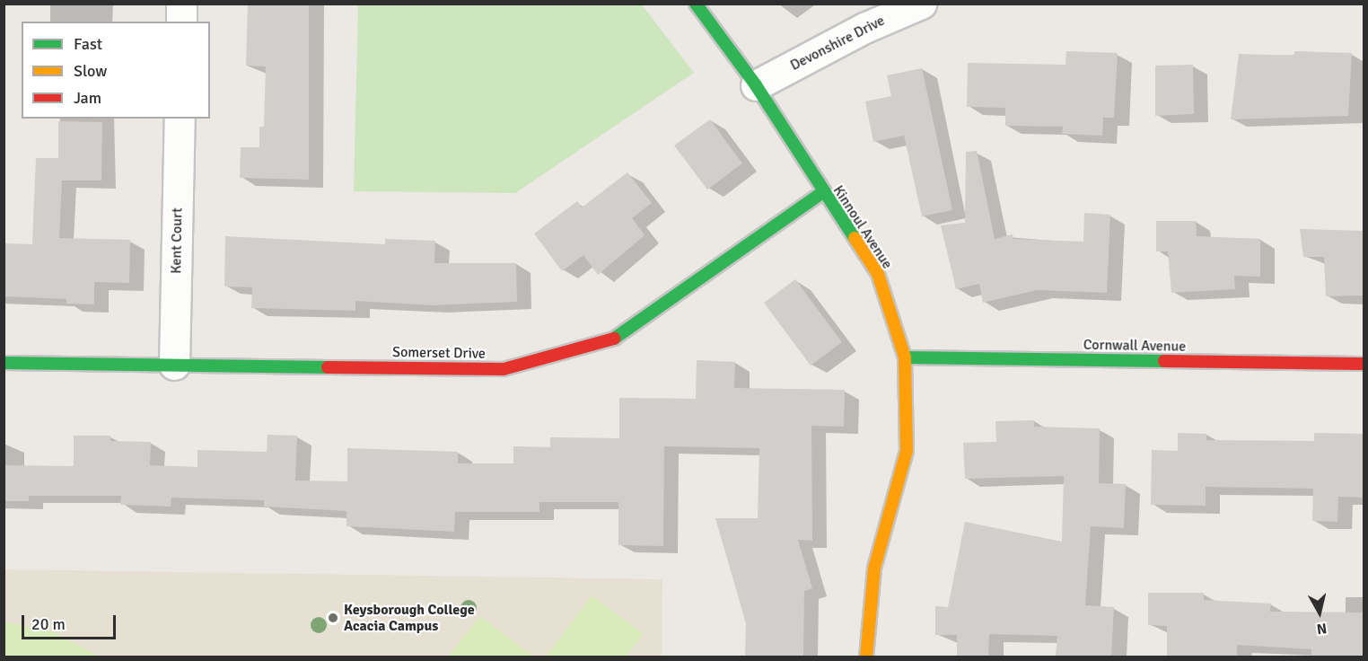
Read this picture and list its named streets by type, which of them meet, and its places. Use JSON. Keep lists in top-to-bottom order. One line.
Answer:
{"streets":{"street":["Devonshire Drive","Kinnoul Avenue","Kent Court","Cornwall Avenue","Somerset Drive"]},"crossings":[["Devonshire Drive","Kinnoul Avenue"],["Kinnoul Avenue","Cornwall Avenue"],["Kinnoul Avenue","Somerset Drive"],["Kent Court","Somerset Drive"]],"places":["Keysborough College Acacia Campus"],"legend":["Fast","Slow","Jam"],"scale_bar":"20 m","north":"bottom"}
